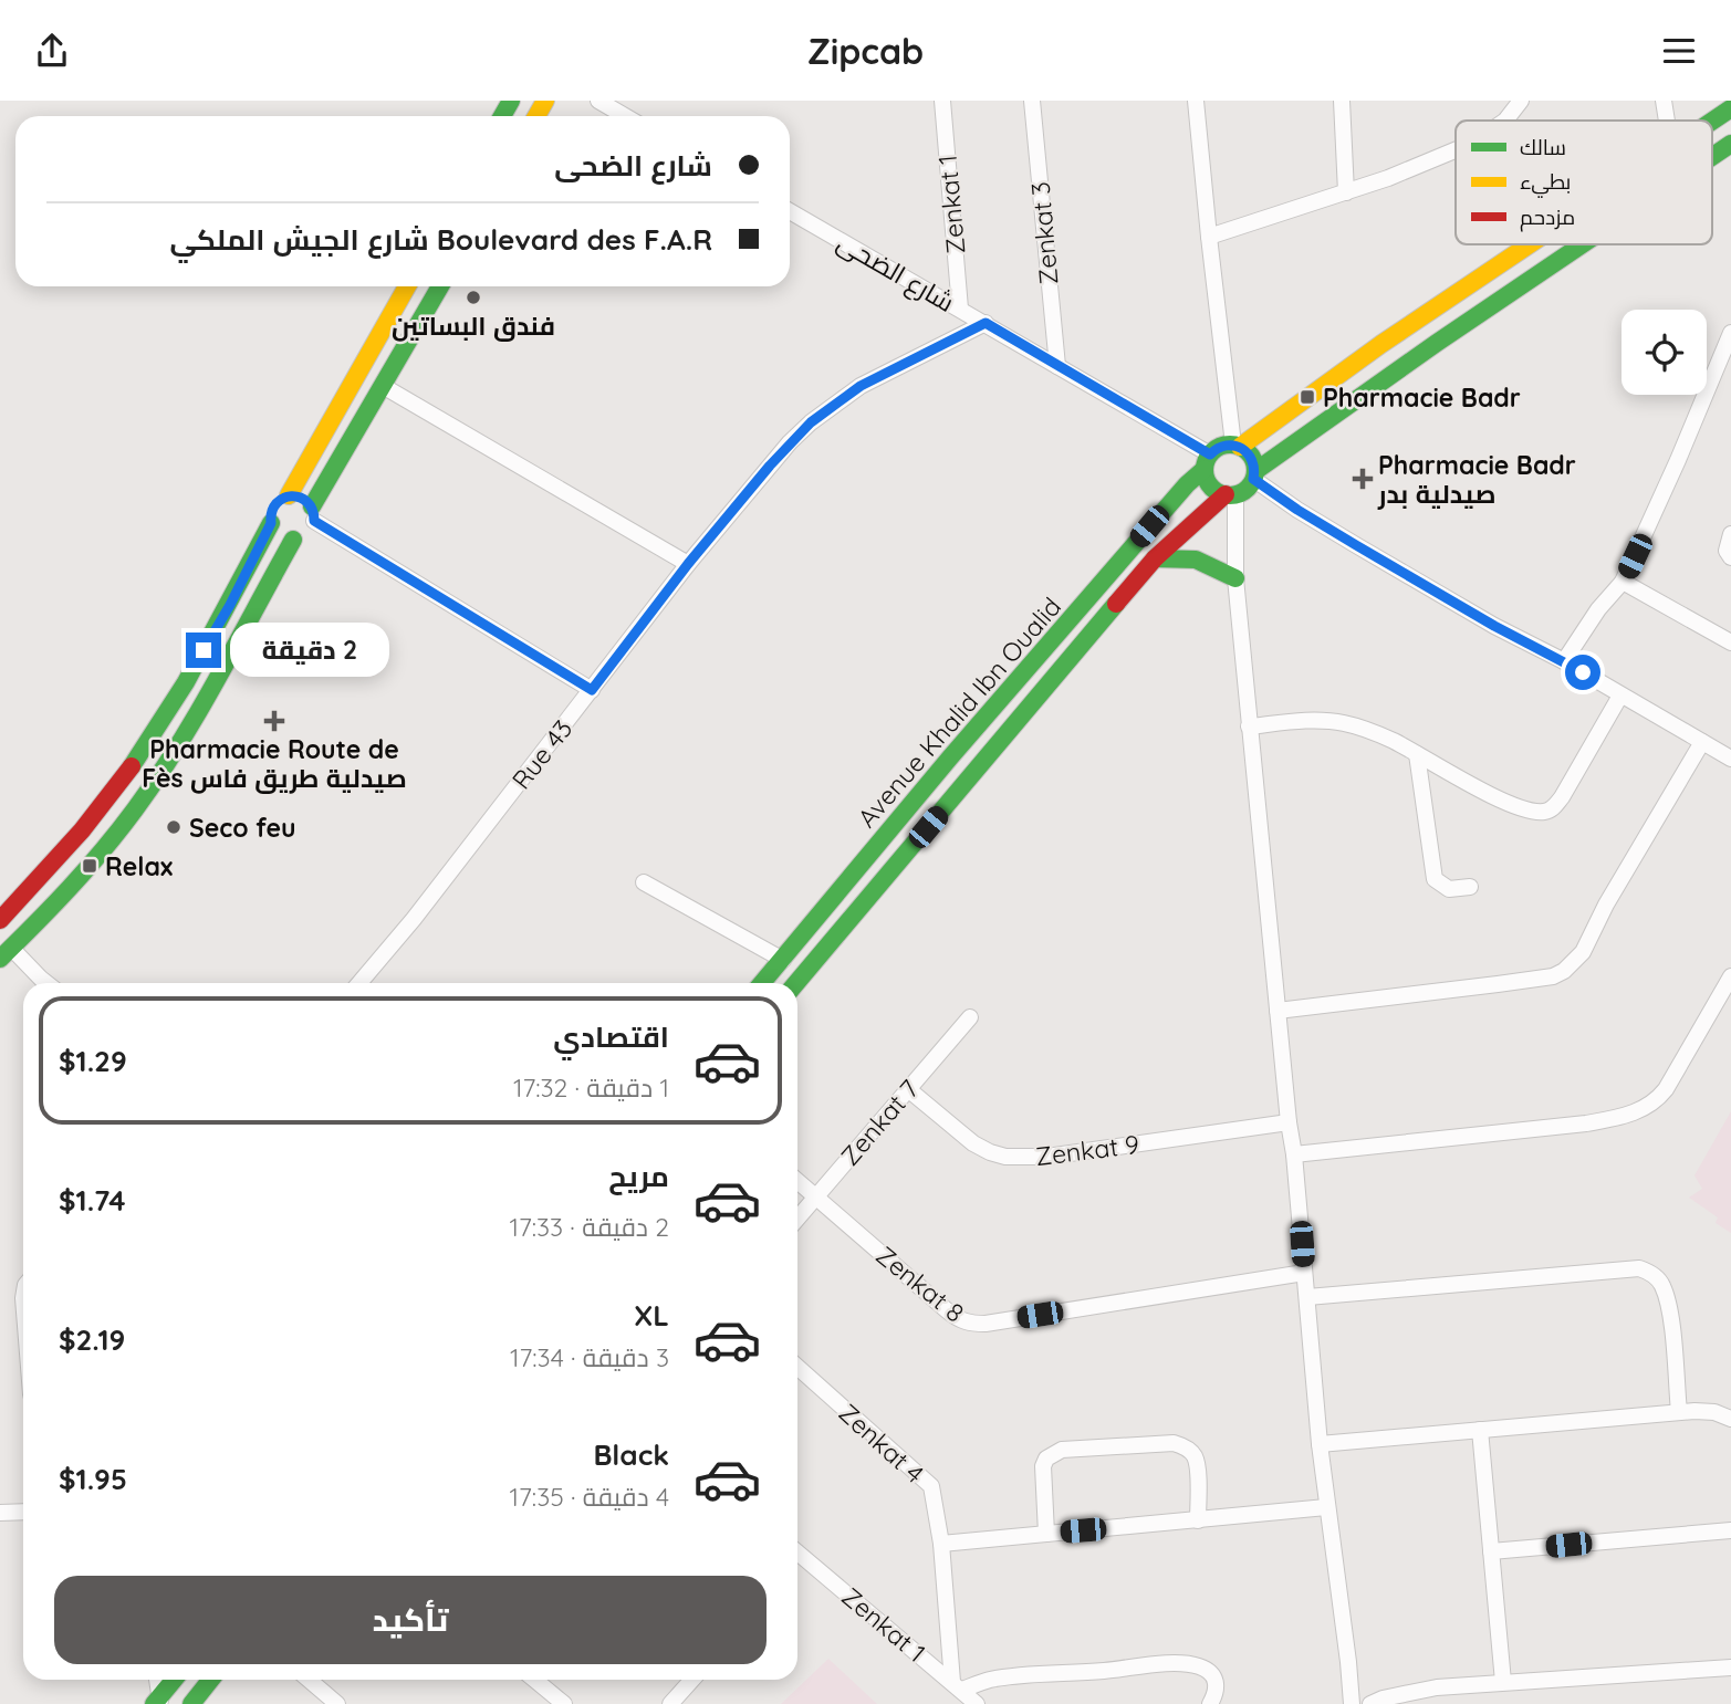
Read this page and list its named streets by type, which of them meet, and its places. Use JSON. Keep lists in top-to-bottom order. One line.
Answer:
{"streets":{"main road":["Avenue Khalid Ibn Oualid"],"street":["Zenkat 1","Zenkat 3","شارع الضحى","Rue 43","Zenkat 7","Zenkat 9","Zenkat 8","Zenkat 4"]},"crossings":[["Zenkat 1","شارع الضحى"],["Zenkat 1","Zenkat 4"],["Zenkat 3","شارع الضحى"],["شارع الضحى","Avenue Khalid Ibn Oualid"],["شارع الضحى","Rue 43"],["Zenkat 7","Zenkat 9"],["Zenkat 7","Zenkat 8"]],"places":{"other":["فندق البساتين","Seco feu"],"transit":["Pharmacie Badr","Relax"],"health":["Pharmacie Badr صيدلية بدر","Pharmacie Route de Fès صيدلية طريق فاس"]},"legend":["سالك","بطيء","مزدحم"],"page":{"header":"Zipcab","banner":["شارع الضحى","Boulevard des F.A.R شارع الجيش الملكي"],"bubble":"2 دقيقة","list":[{"name":"اقتصادي","note":"1 دقيقة · 17:32","value":"$1.29"},{"name":"مريح","note":"2 دقيقة · 17:33","value":"$1.74"},{"name":"XL","note":"3 دقيقة · 17:34","value":"$2.19"},{"name":"Black","note":"4 دقيقة · 17:35","value":"$1.95"}],"buttons":"تأكيد"}}
